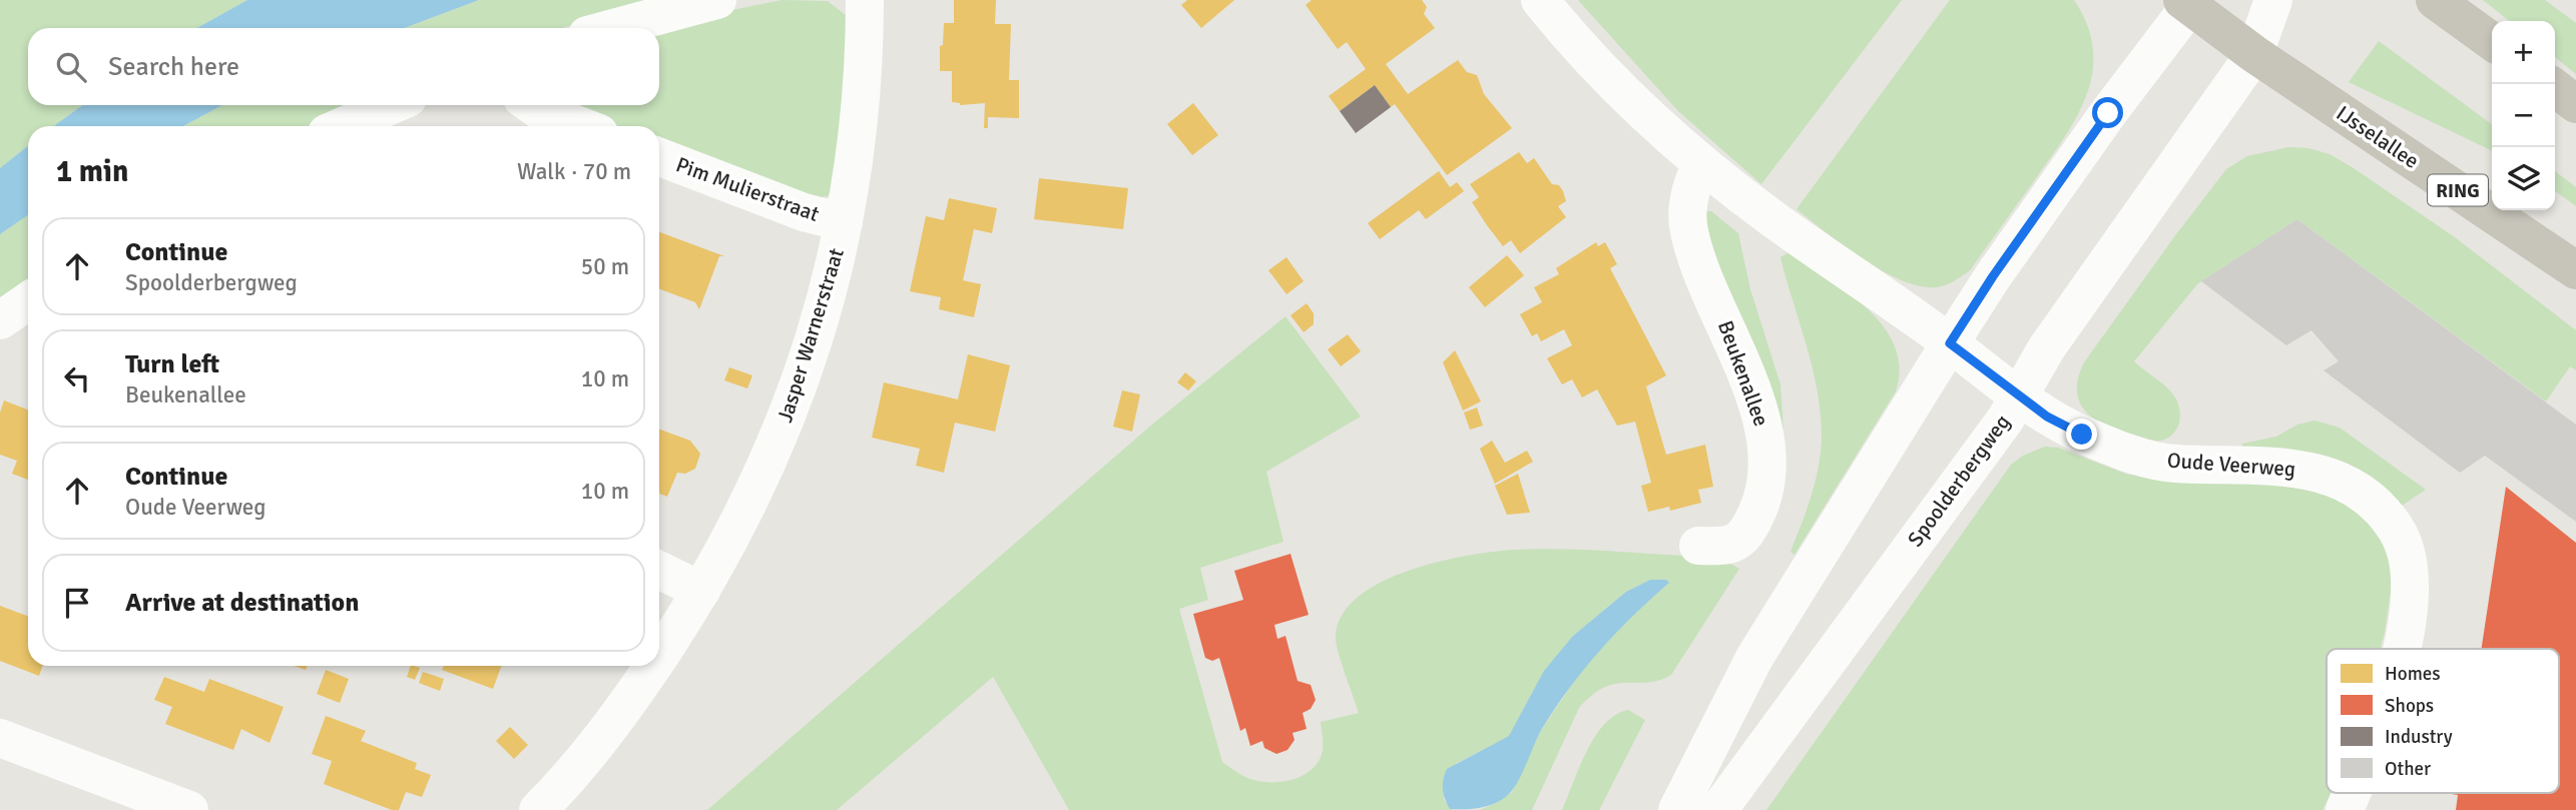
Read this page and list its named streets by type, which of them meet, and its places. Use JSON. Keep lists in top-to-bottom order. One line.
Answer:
{"streets":{"main road":["IJsselallee","RING"],"street":["Pim Mulierstraat","Jasper Warnerstraat","Beukenallee","Oude Veerweg","Spoolderbergweg"]},"crossings":[["IJsselallee","Spoolderbergweg"],["Pim Mulierstraat","Jasper Warnerstraat"],["Oude Veerweg","Spoolderbergweg"]],"legend":["Homes","Shops","Industry","Other"],"page":{"map_buttons":["+","−"],"search":"Search here","heading":["1 min","Walk · 70 m"],"list":[["Continue","Spoolderbergweg","50 m"],["Turn left","Beukenallee","10 m"],["Continue","Oude Veerweg","10 m"],"Arrive at destination"]}}
